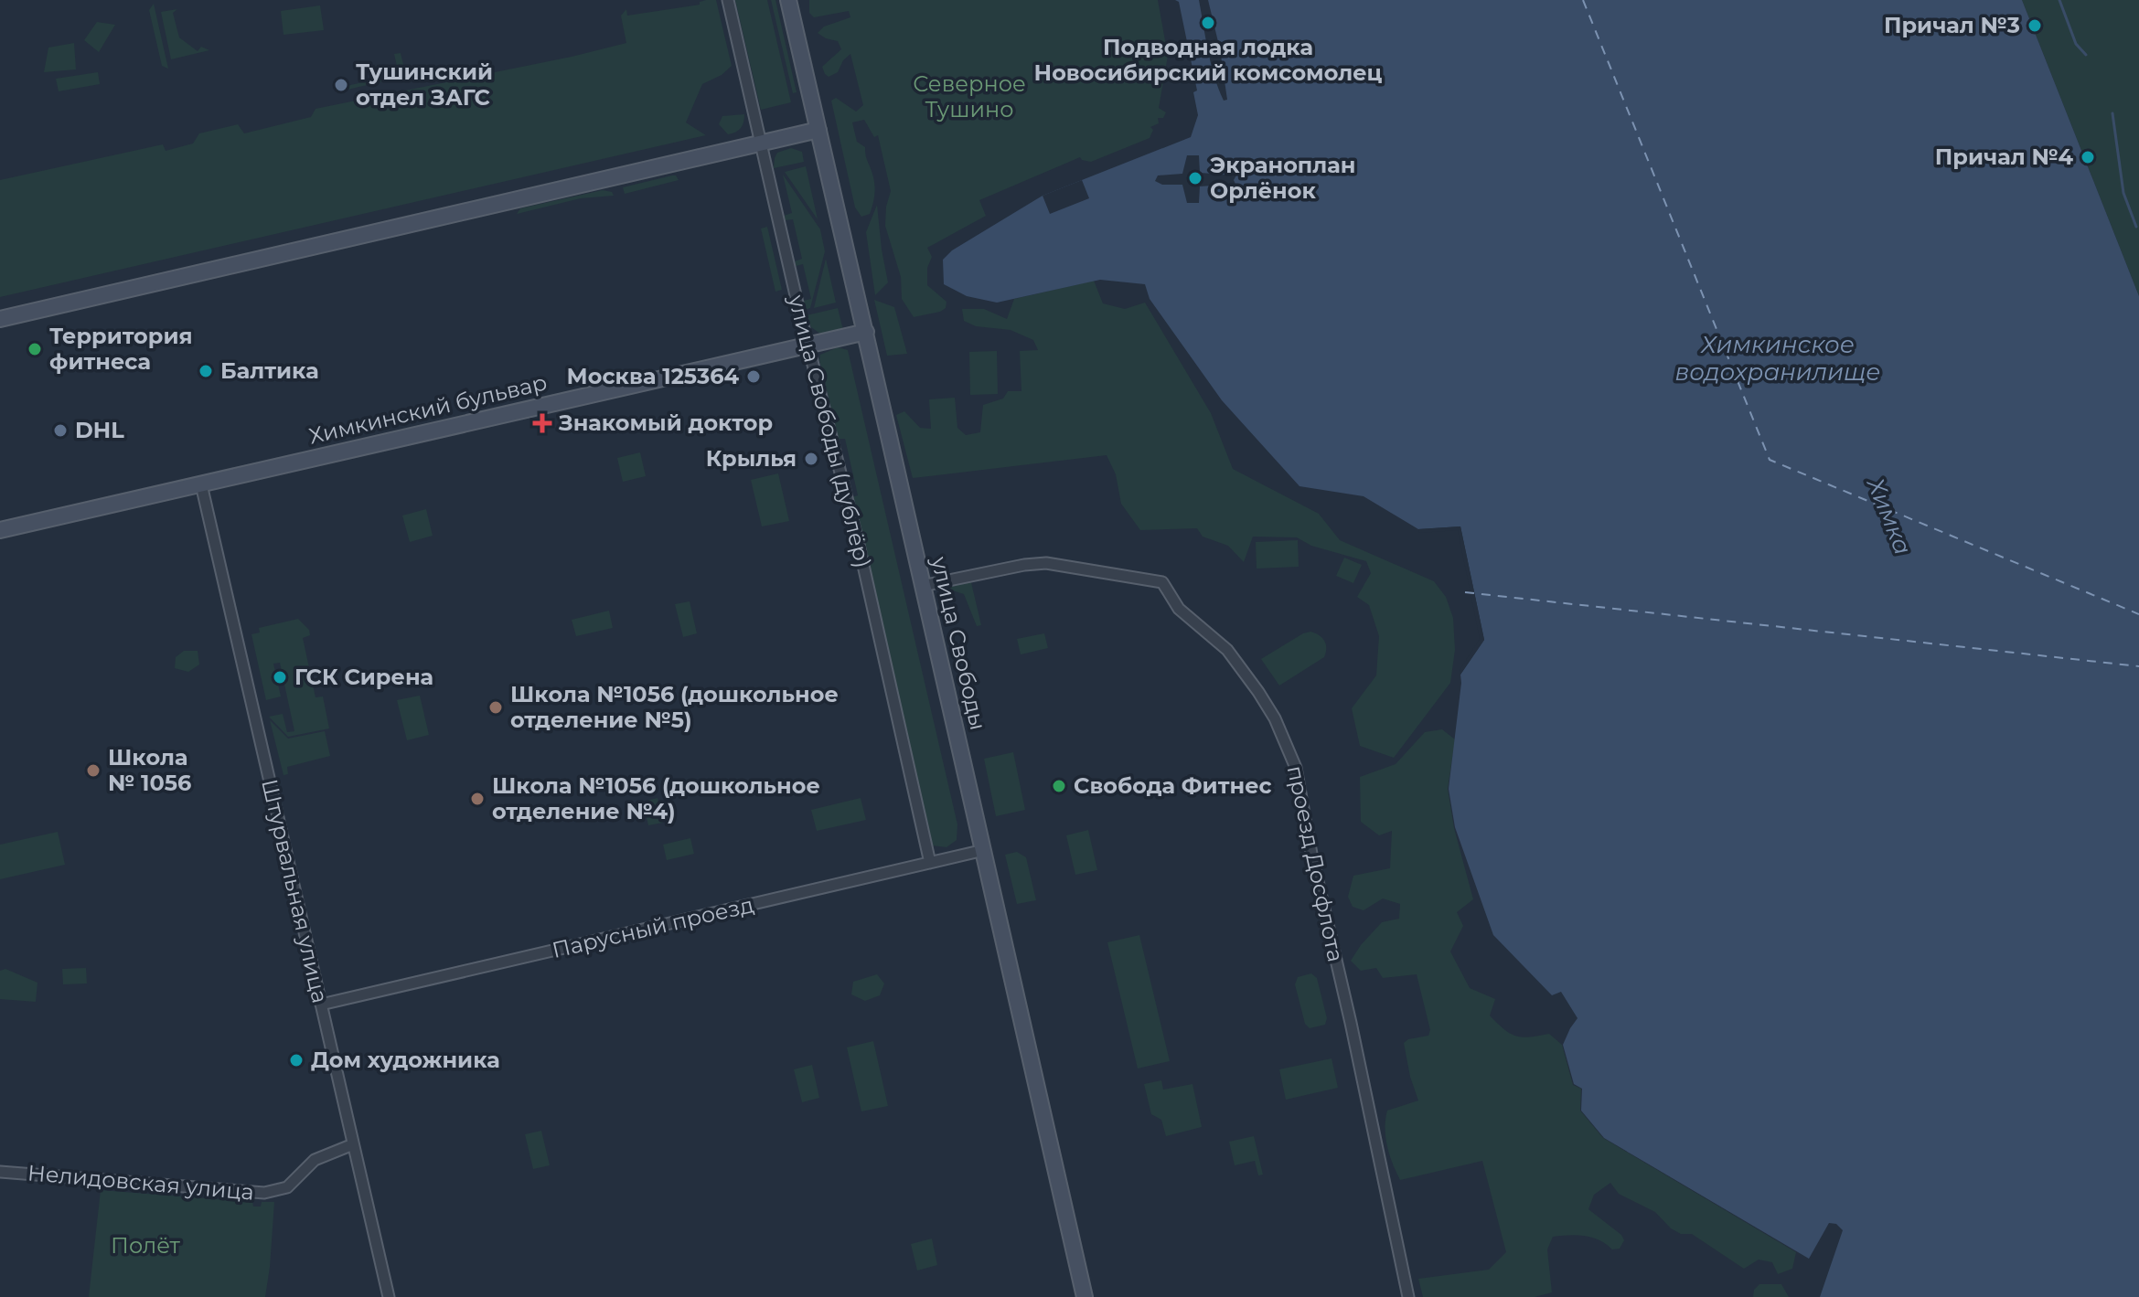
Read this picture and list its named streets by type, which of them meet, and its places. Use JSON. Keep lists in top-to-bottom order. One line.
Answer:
{"streets":{"main road":["Химкинский бульвар","улица Свободы"],"street":["улица Свободы (дублёр)","проезд Досфлота","Штурвальная улица","Парусный проезд","Нелидовская улица"]},"crossings":[["Химкинский бульвар","улица Свободы (дублёр)"],["Химкинский бульвар","улица Свободы"],["Химкинский бульвар","Штурвальная улица"],["улица Свободы (дублёр)","Парусный проезд"],["улица Свободы","проезд Досфлота"],["улица Свободы","Парусный проезд"],["Штурвальная улица","Парусный проезд"],["Штурвальная улица","Нелидовская улица"]],"water":["Химкинское водохранилище","Химка"],"parks":["Северное Тушино","Полёт"],"places":{"other":["Подводная лодка Новосибирский комсомолец","Причал №3","Тушинский отдел ЗАГС","Причал №4","Экраноплан Орлёнок","Территория фитнеса","Балтика","Москва 125364","DHL","Крылья","ГСК Сирена","Школа №1056 (дошкольное отделение №5)","Школа № 1056","Свобода Фитнес","Школа №1056 (дошкольное отделение №4)","Дом художника"],"health":["Знакомый доктор"]}}
